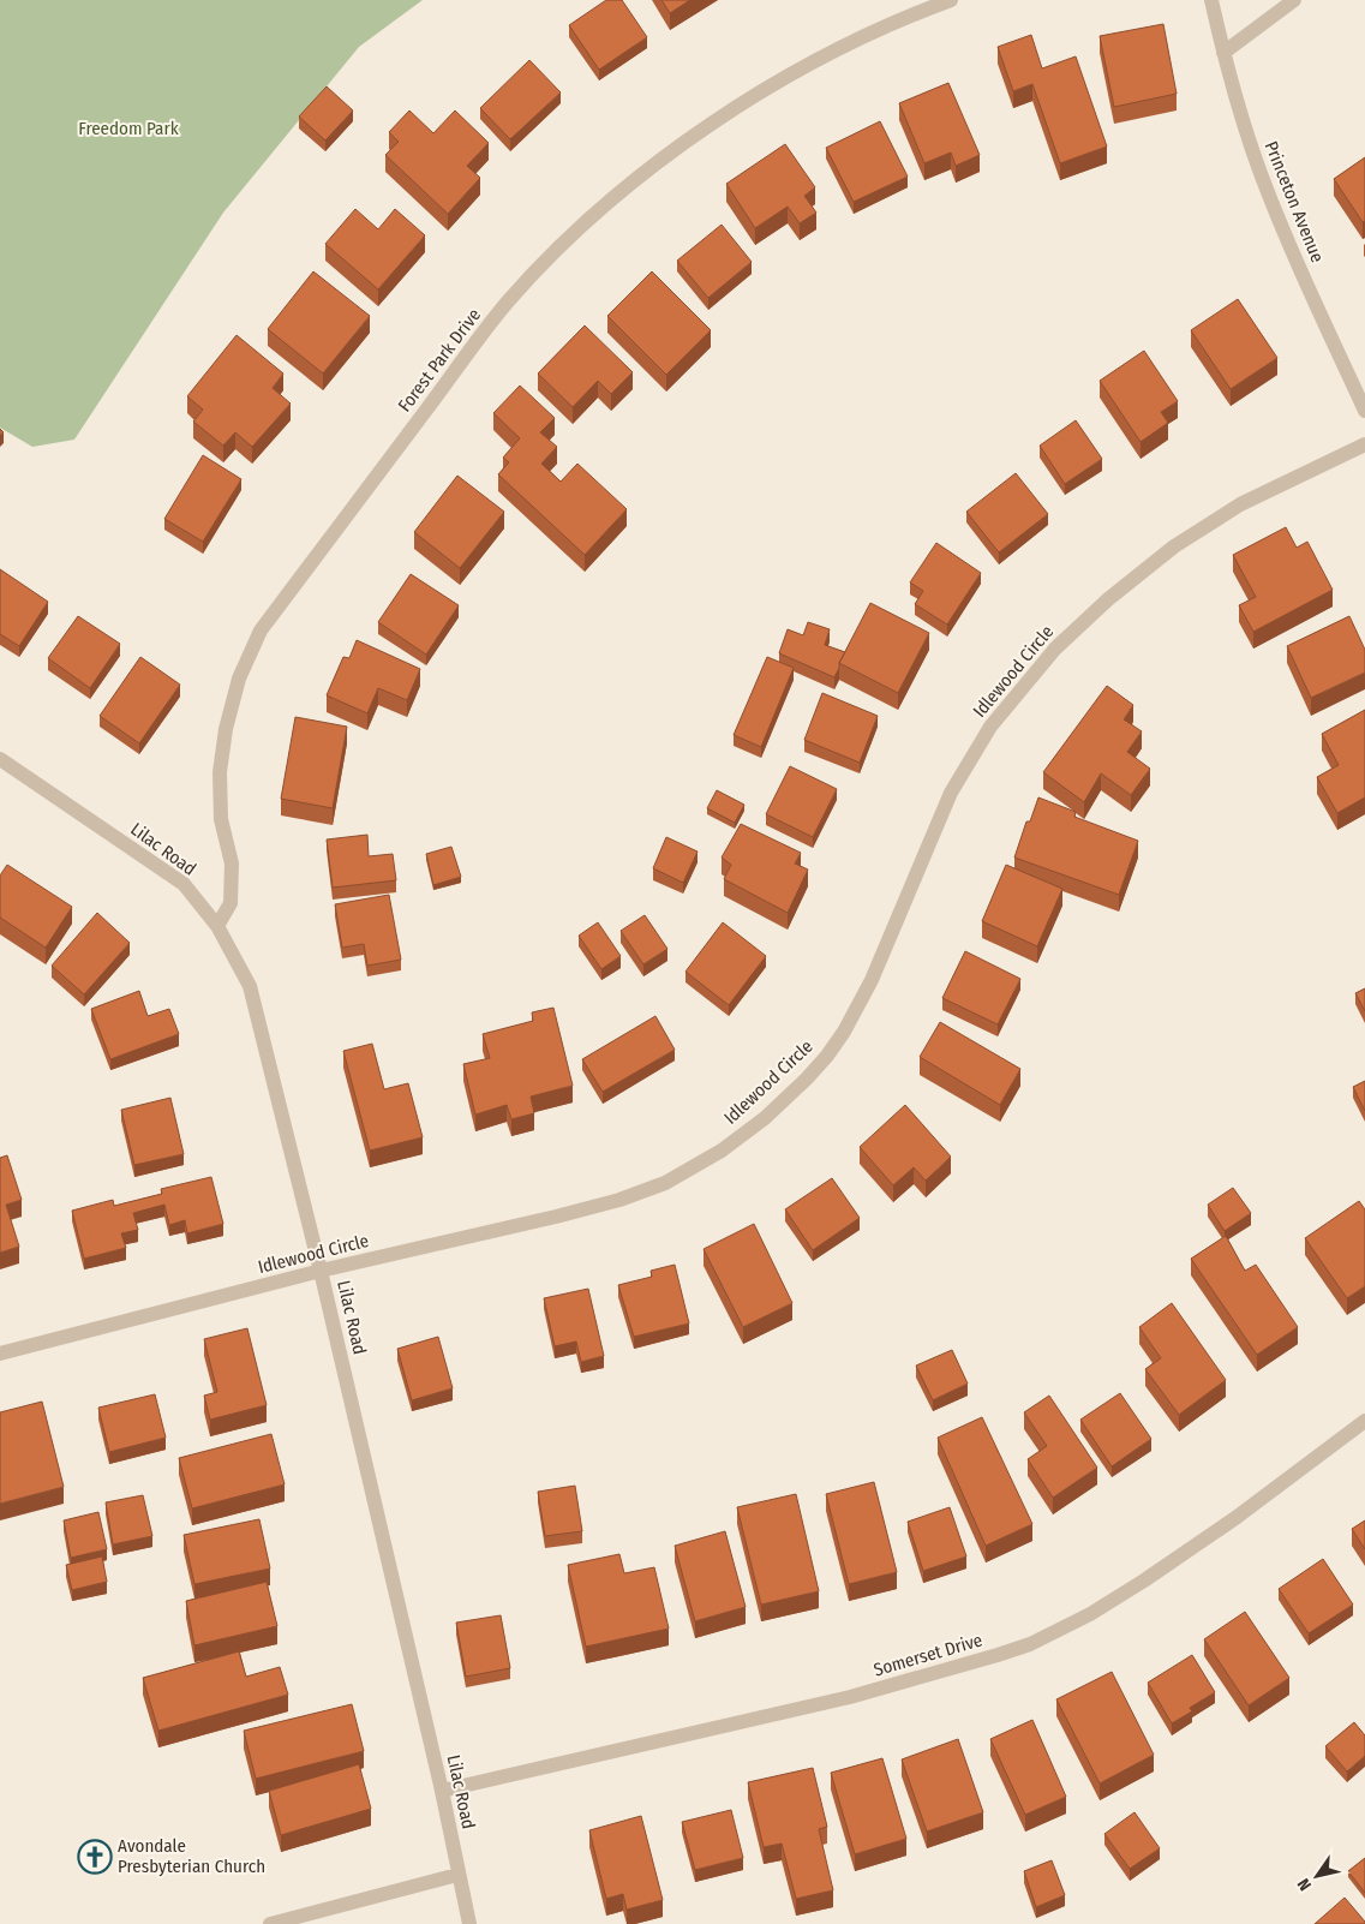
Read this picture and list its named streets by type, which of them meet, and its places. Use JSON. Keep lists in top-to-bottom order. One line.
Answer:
{"streets":{"street":["Princeton Avenue","Forest Park Drive","Idlewood Circle","Lilac Road","Somerset Drive"]},"crossings":[["Forest Park Drive","Lilac Road"],["Idlewood Circle","Lilac Road"],["Lilac Road","Somerset Drive"]],"parks":["Freedom Park"],"places":{"church":["Avondale Presbyterian Church"]},"north":"bottom left"}
